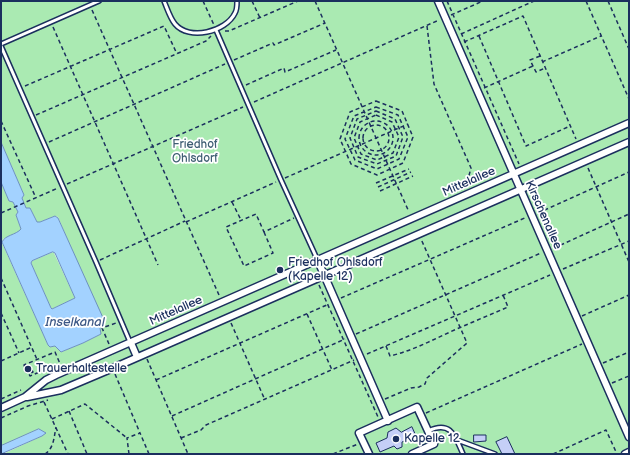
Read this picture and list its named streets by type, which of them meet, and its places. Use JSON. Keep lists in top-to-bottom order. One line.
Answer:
{"streets":{"street":["Mittelallee","Kirschenallee"]},"crossings":[["Mittelallee","Kirschenallee"]],"water":["Inselkanal"],"parks":["Friedhof Ohlsdorf"],"places":["Friedhof Ohlsdorf (Kapelle 12)","Trauerhaltestelle","Kapelle 12"]}
